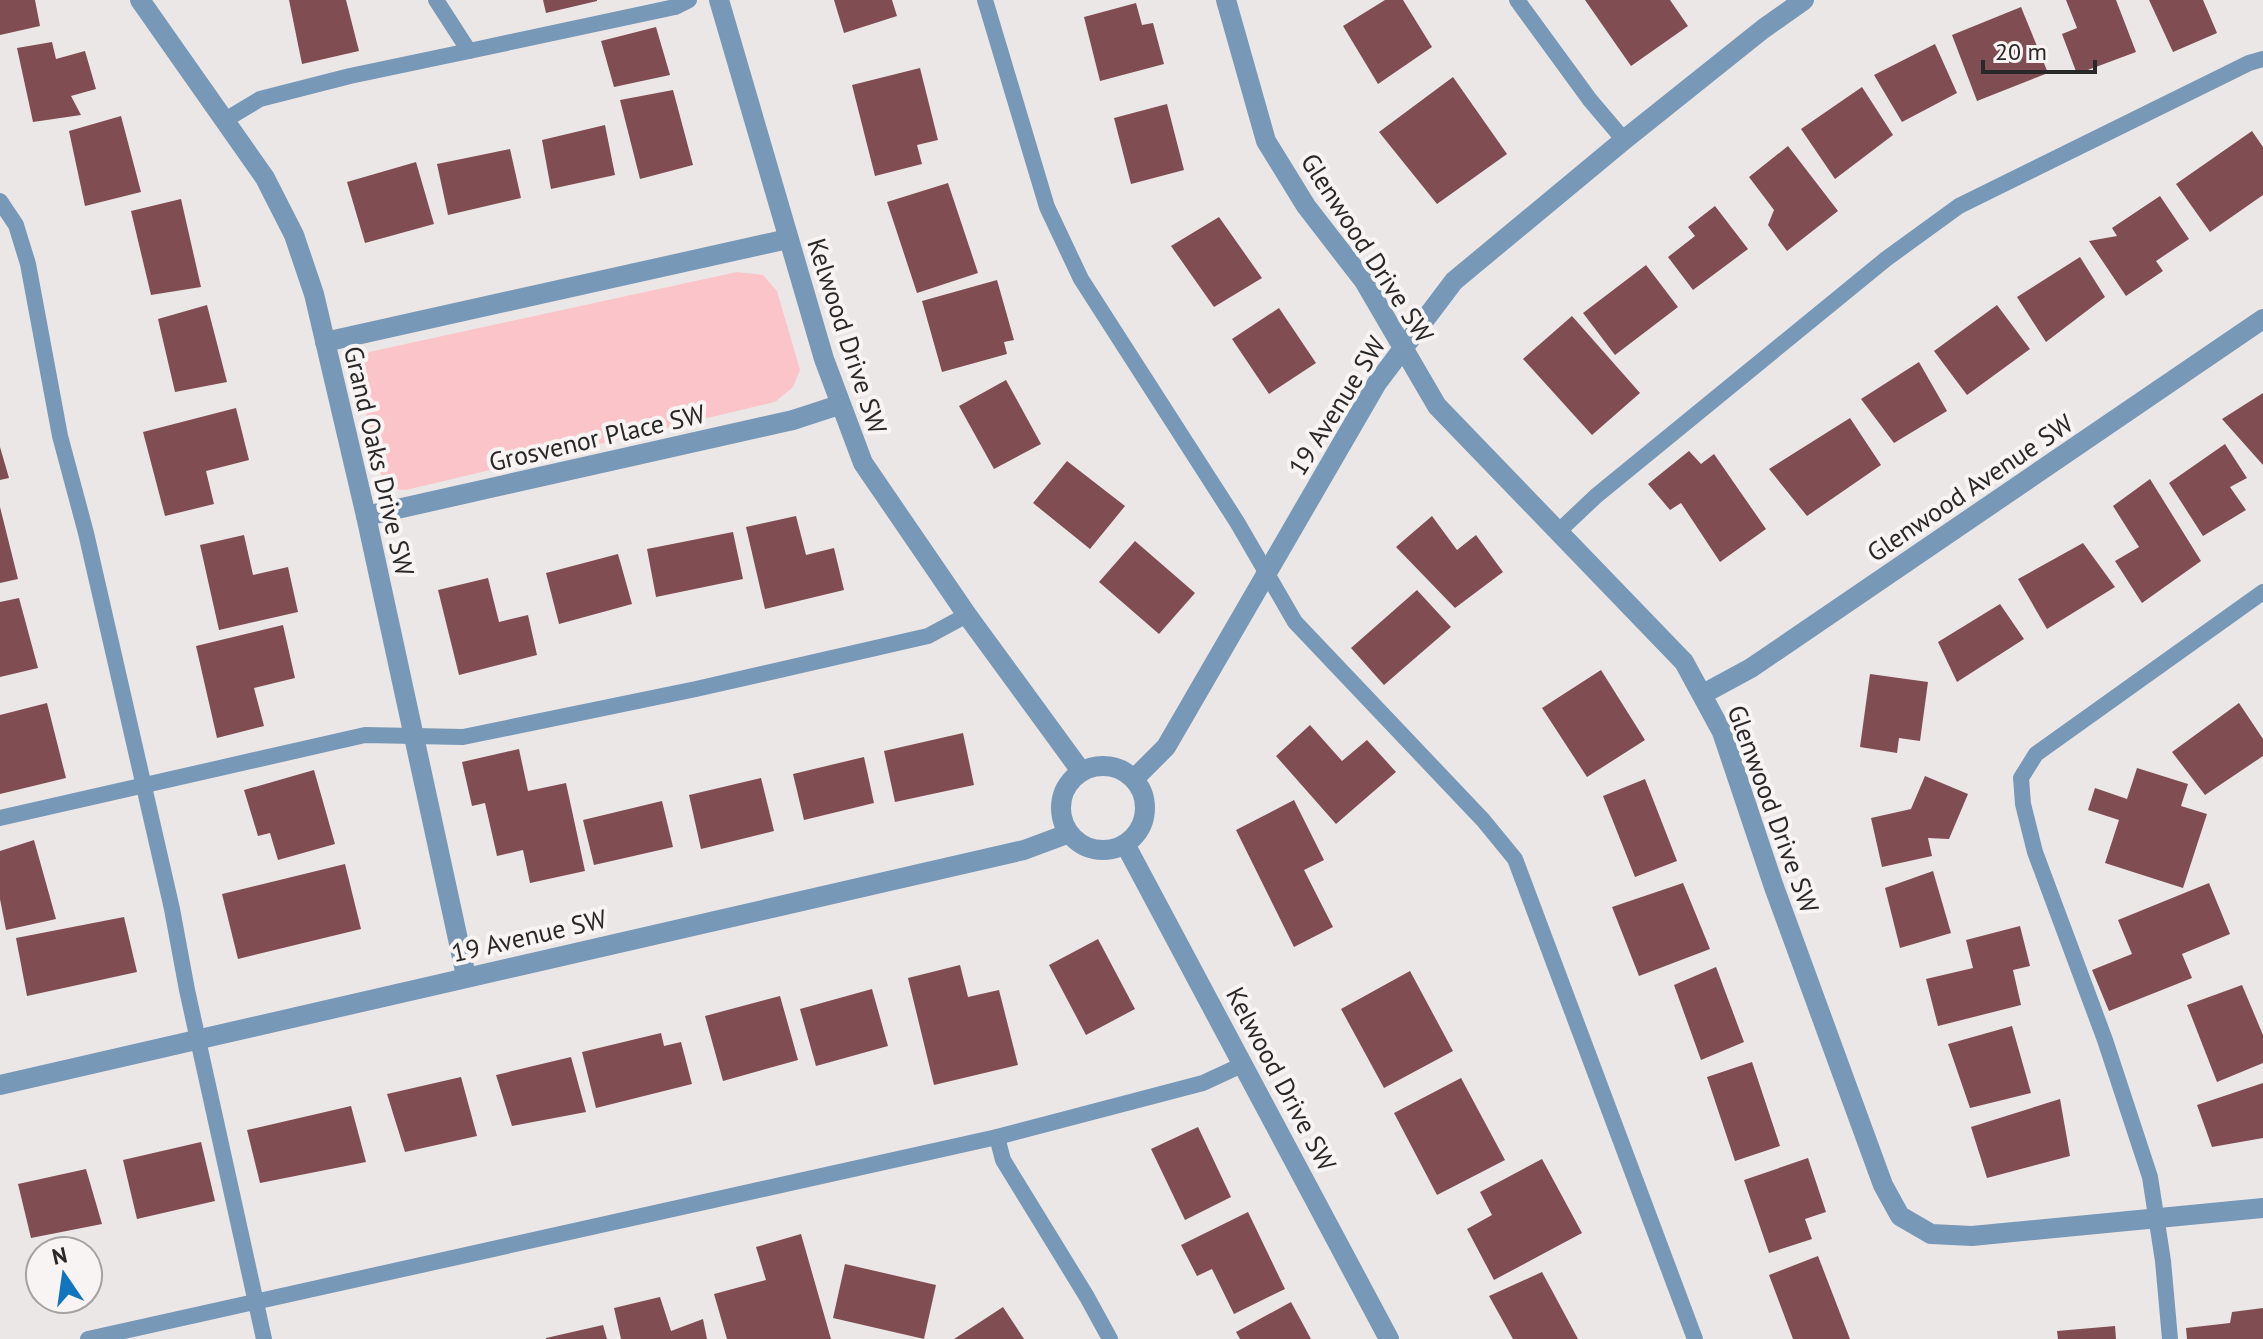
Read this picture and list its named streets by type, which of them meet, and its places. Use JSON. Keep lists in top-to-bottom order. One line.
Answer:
{"streets":{"street":["Glenwood Drive SW","Kelwood Drive SW","19 Avenue SW","Grosvenor Place SW","Grand Oaks Drive SW","Glenwood Avenue SW"]},"crossings":[["Glenwood Drive SW","19 Avenue SW"],["Glenwood Drive SW","Glenwood Avenue SW"],["Kelwood Drive SW","19 Avenue SW"],["Kelwood Drive SW","Grosvenor Place SW"],["19 Avenue SW","Grand Oaks Drive SW"],["Grosvenor Place SW","Grand Oaks Drive SW"]],"scale_bar":"20 m","north":"top"}
